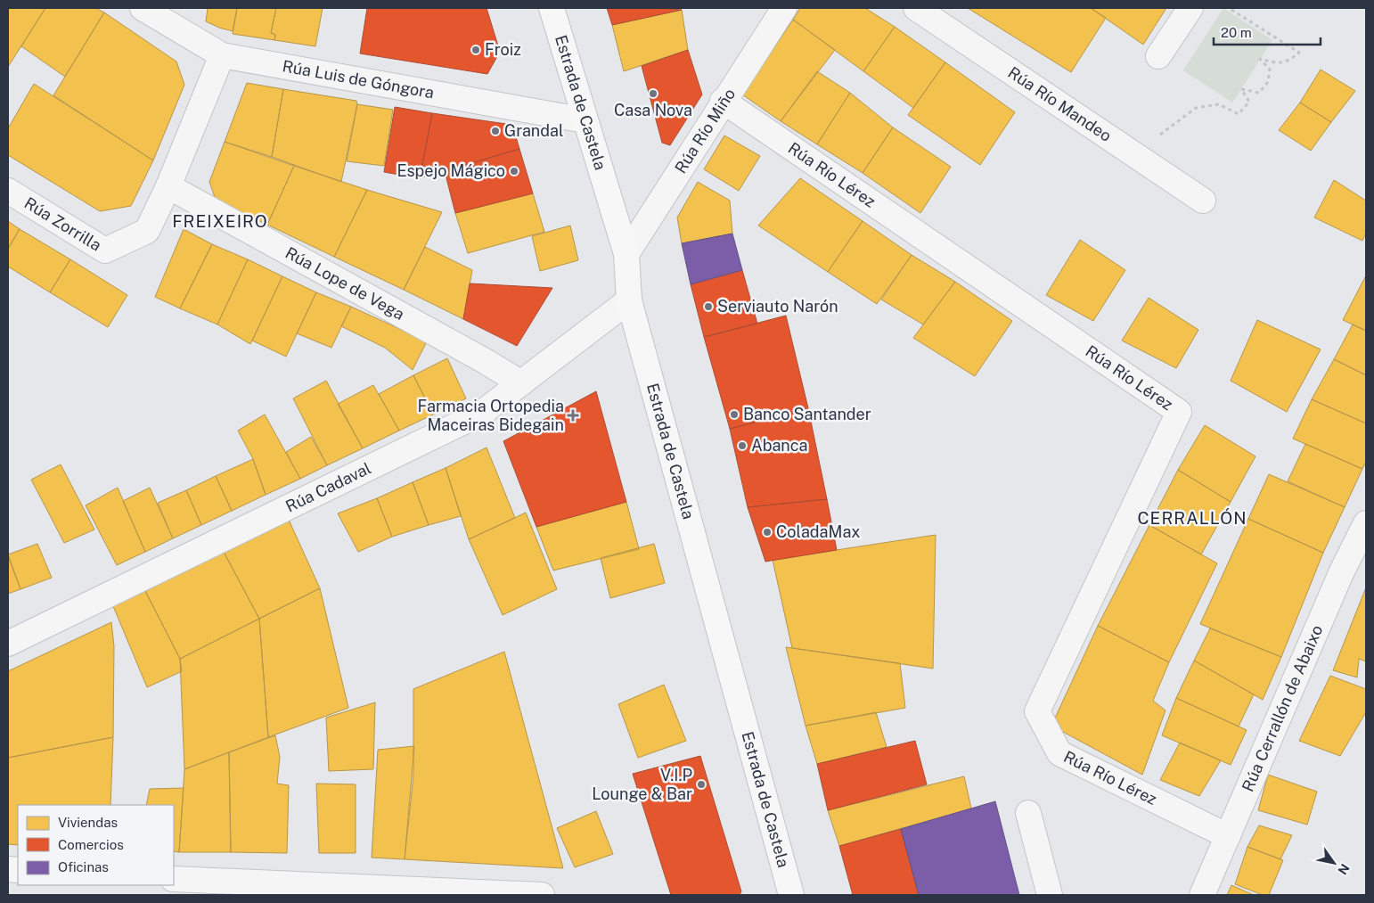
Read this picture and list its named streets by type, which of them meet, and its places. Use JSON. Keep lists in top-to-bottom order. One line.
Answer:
{"streets":{"main road":["Estrada de Castela"],"street":["Rúa Luis de Góngora","Rúa Río Mandeo","Rúa Río Miño","Rúa Río Lérez","Rúa Zorrilla","Rúa Lope de Vega","Rúa Cadaval","Rúa Cerrallón de Abaixo"]},"crossings":[["Rúa Luis de Góngora","Estrada de Castela"],["Estrada de Castela","Rúa Río Miño"],["Estrada de Castela","Rúa Cadaval"],["Rúa Río Miño","Rúa Río Lérez"],["Rúa Río Lérez","Rúa Cerrallón de Abaixo"],["Rúa Zorrilla","Rúa Lope de Vega"],["Rúa Lope de Vega","Rúa Cadaval"]],"districts":["FREIXEIRO","CERRALLÓN"],"places":{"other":["Froiz","Casa Nova","Grandal","Espejo Mágico","Serviauto Narón","Banco Santander","Abanca","ColadaMax","V.I.P Lounge & Bar"],"health":["Farmacia Ortopedia Maceiras Bidegain"]},"legend":["Viviendas","Comercios","Oficinas"],"scale_bar":"20 m","north":"bottom right"}
